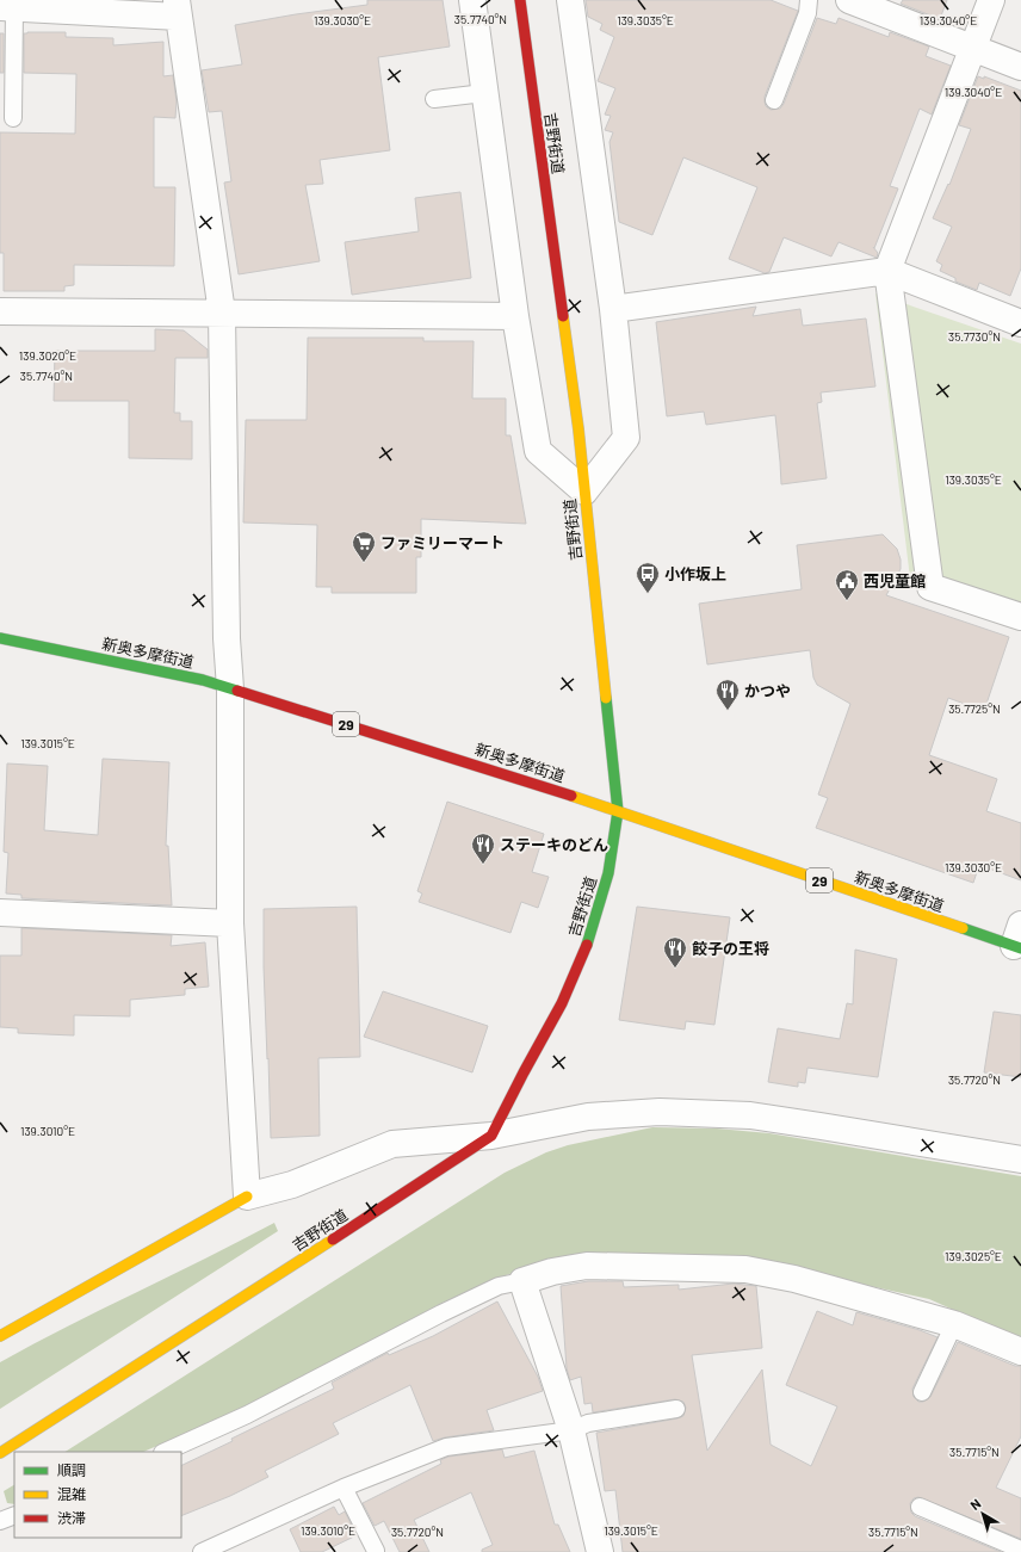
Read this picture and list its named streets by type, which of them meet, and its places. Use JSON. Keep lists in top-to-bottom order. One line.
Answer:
{"streets":{"main road":["吉野街道","新奥多摩街道","29"]},"crossings":[["吉野街道","新奥多摩街道"]],"places":{"supermarket":["ファミリーマート"],"bus stop":["小作坂上"],"public building":["西児童館"],"restaurant":["かつや","ステーキのどん","餃子の王将"]},"legend":["順調","混雑","渋滞"],"north":"top left","coordinates":["35.7740°N","139.3030°E","139.3035°E","139.3040°E","35.7730°N","139.3020°E","35.7725°N","139.3015°E","35.7720°N","139.3010°E","139.3025°E","35.7715°N"]}
